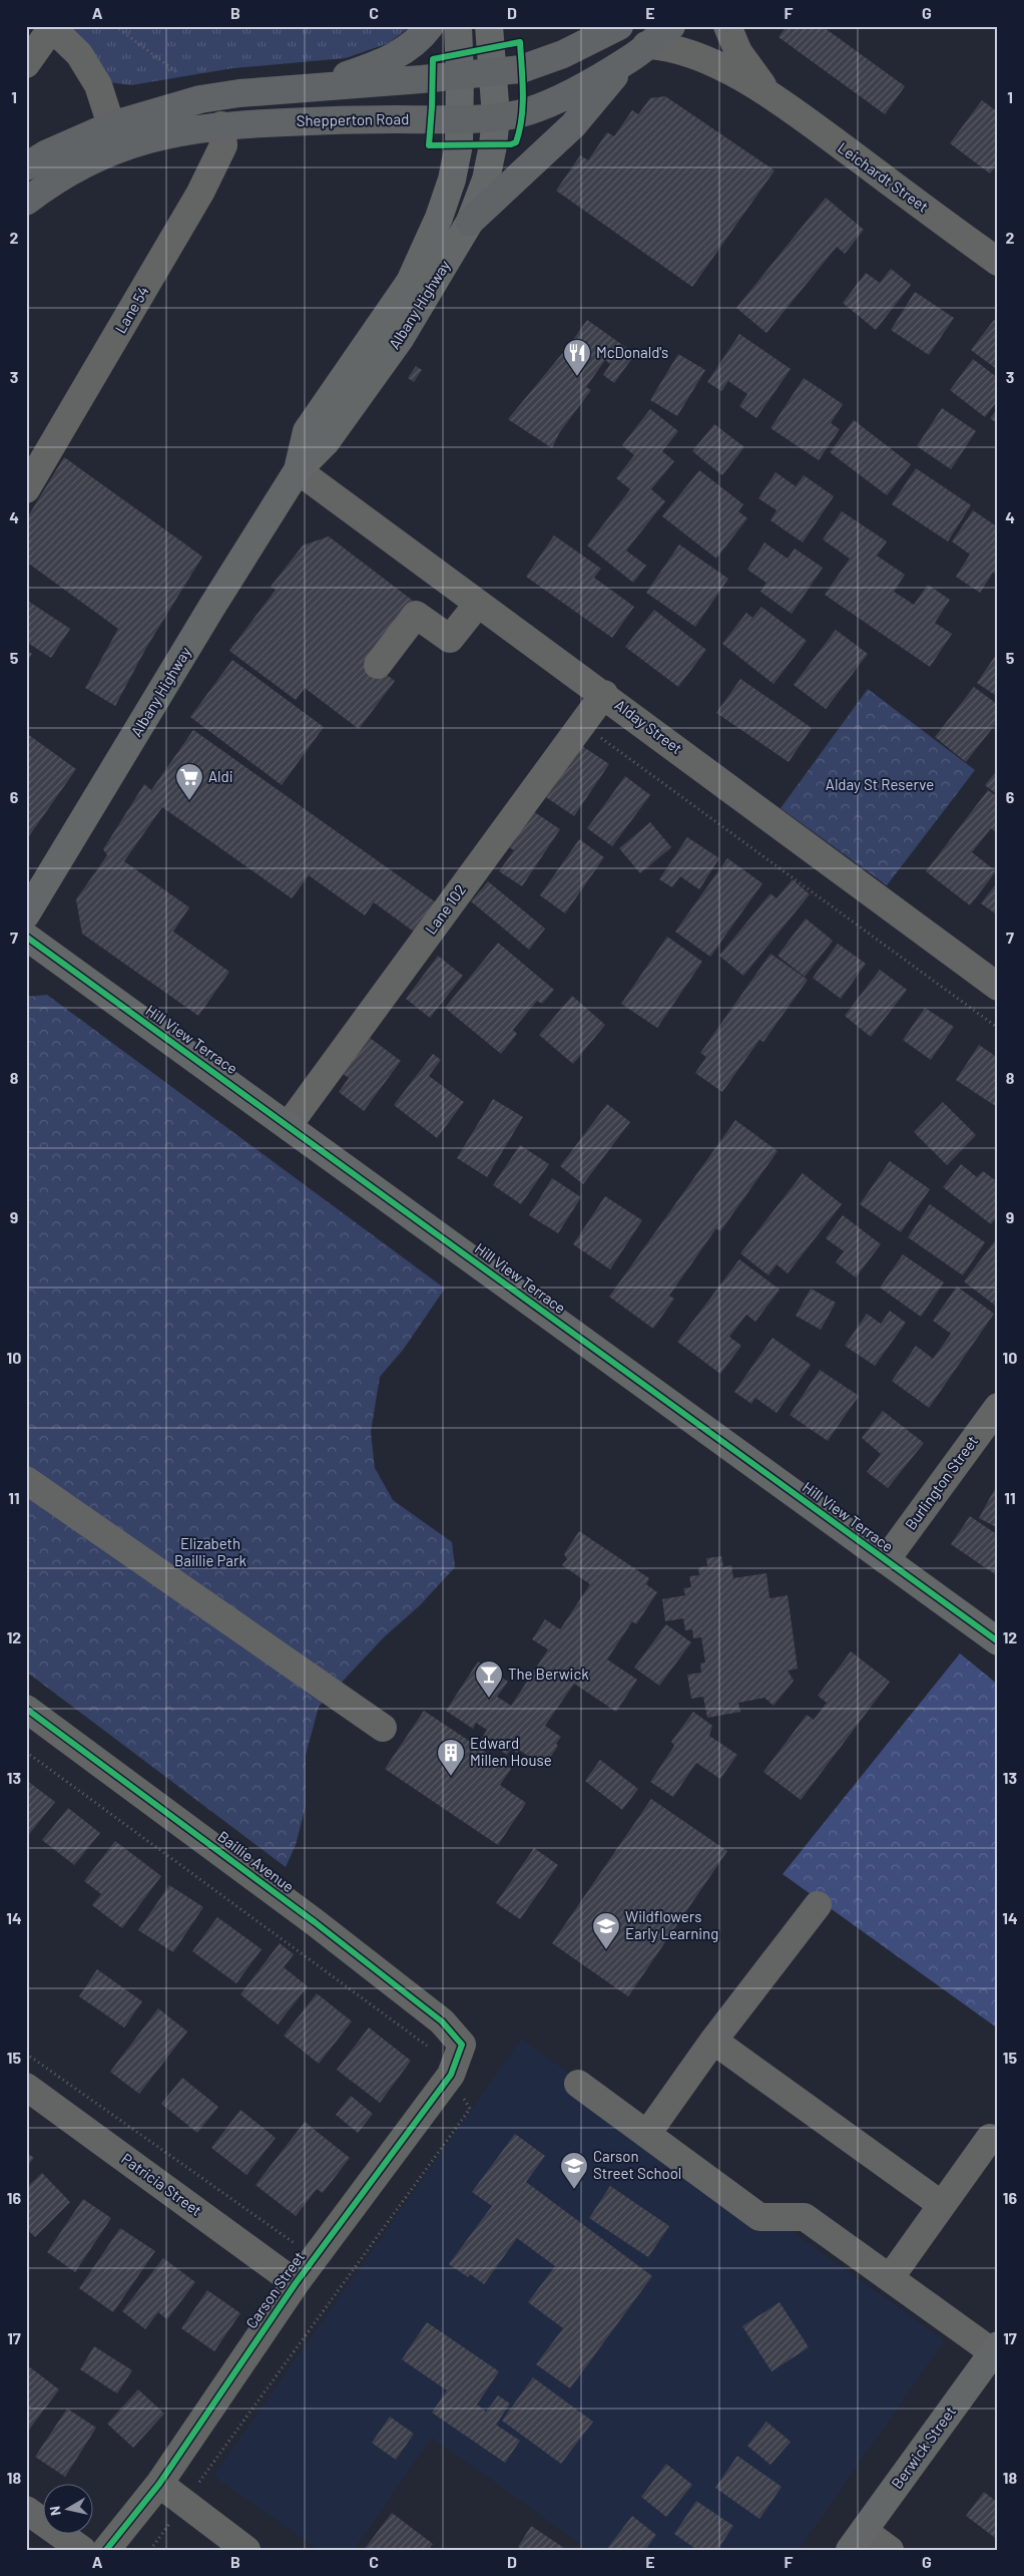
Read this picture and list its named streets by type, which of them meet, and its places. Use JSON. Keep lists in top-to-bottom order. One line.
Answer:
{"streets":{"highway":["Shepperton Road"],"main road":["Albany Highway","Hill View Terrace","Berwick Street"],"street":["Leichardt Street","Lane 54","Alday Street","Lane 102","Burlington Street","Baillie Avenue","Patricia Street","Carson Street"]},"crossings":[["Shepperton Road","Leichardt Street"],["Shepperton Road","Albany Highway"],["Shepperton Road","Lane 54"],["Albany Highway","Alday Street"],["Alday Street","Lane 102"],["Lane 102","Hill View Terrace"],["Hill View Terrace","Burlington Street"],["Baillie Avenue","Carson Street"],["Patricia Street","Carson Street"]],"parks":["Alday St Reserve","Elizabeth Baillie Park"],"places":{"restaurant":["McDonald's"],"supermarket":["Aldi"],"bar":["The Berwick"],"building":["Edward Millen House"],"school or university":["Wildflowers Early Learning","Carson Street School"]},"north":"left","grid":{"columns":["A","B","C","D","E","F","G"],"rows":["1","2","3","4","5","6","7","8","9","10","11","12","13","14","15","16","17","18"]}}
